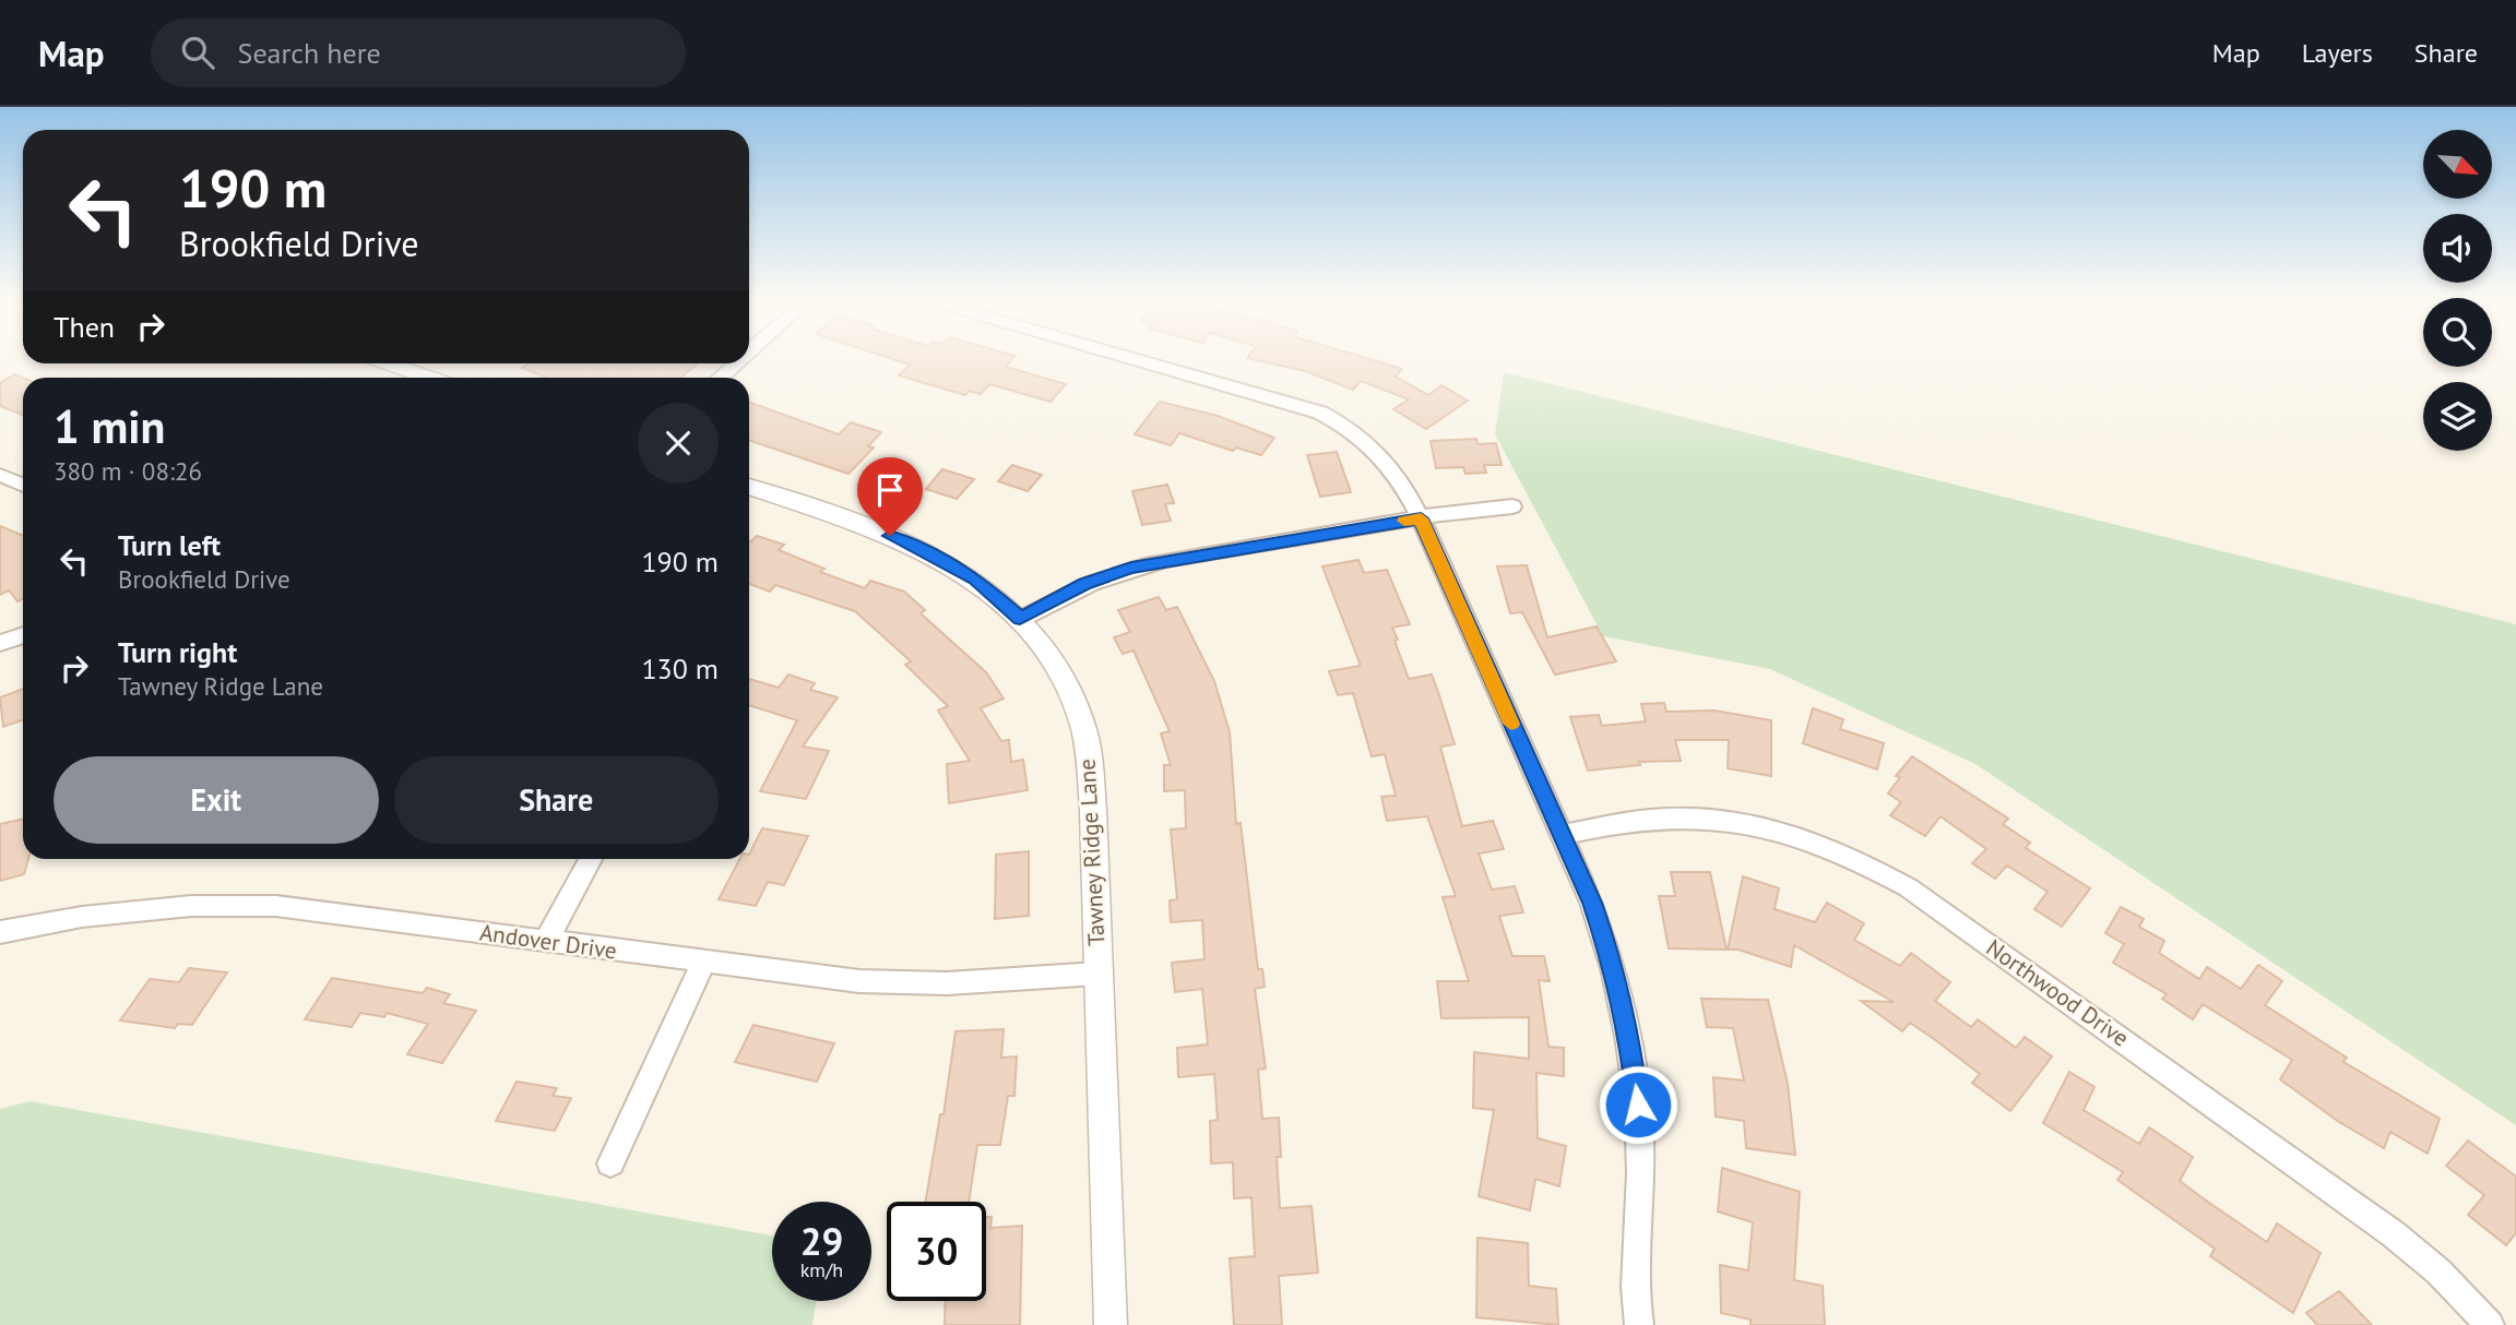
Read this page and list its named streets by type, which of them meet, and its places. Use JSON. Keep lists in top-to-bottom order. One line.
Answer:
{"streets":{"street":["Tawney Ridge Lane","Andover Drive","Northwood Drive"]},"crossings":[["Tawney Ridge Lane","Andover Drive"]],"north":"bottom right","page":{"header":"Map","search":"Search here","nav":["Map","Layers","Share"],"turn":["190 m","Brookfield Drive"],"then":"Then","heading":["1 min","380 m · 08:26"],"list":[{"name":"Turn left","note":"Brookfield Drive","value":"190 m"},{"name":"Turn right","note":"Tawney Ridge Lane","value":"130 m"}],"buttons":["Exit","Share"],"speed":"29 km/h","limit":"30"}}
